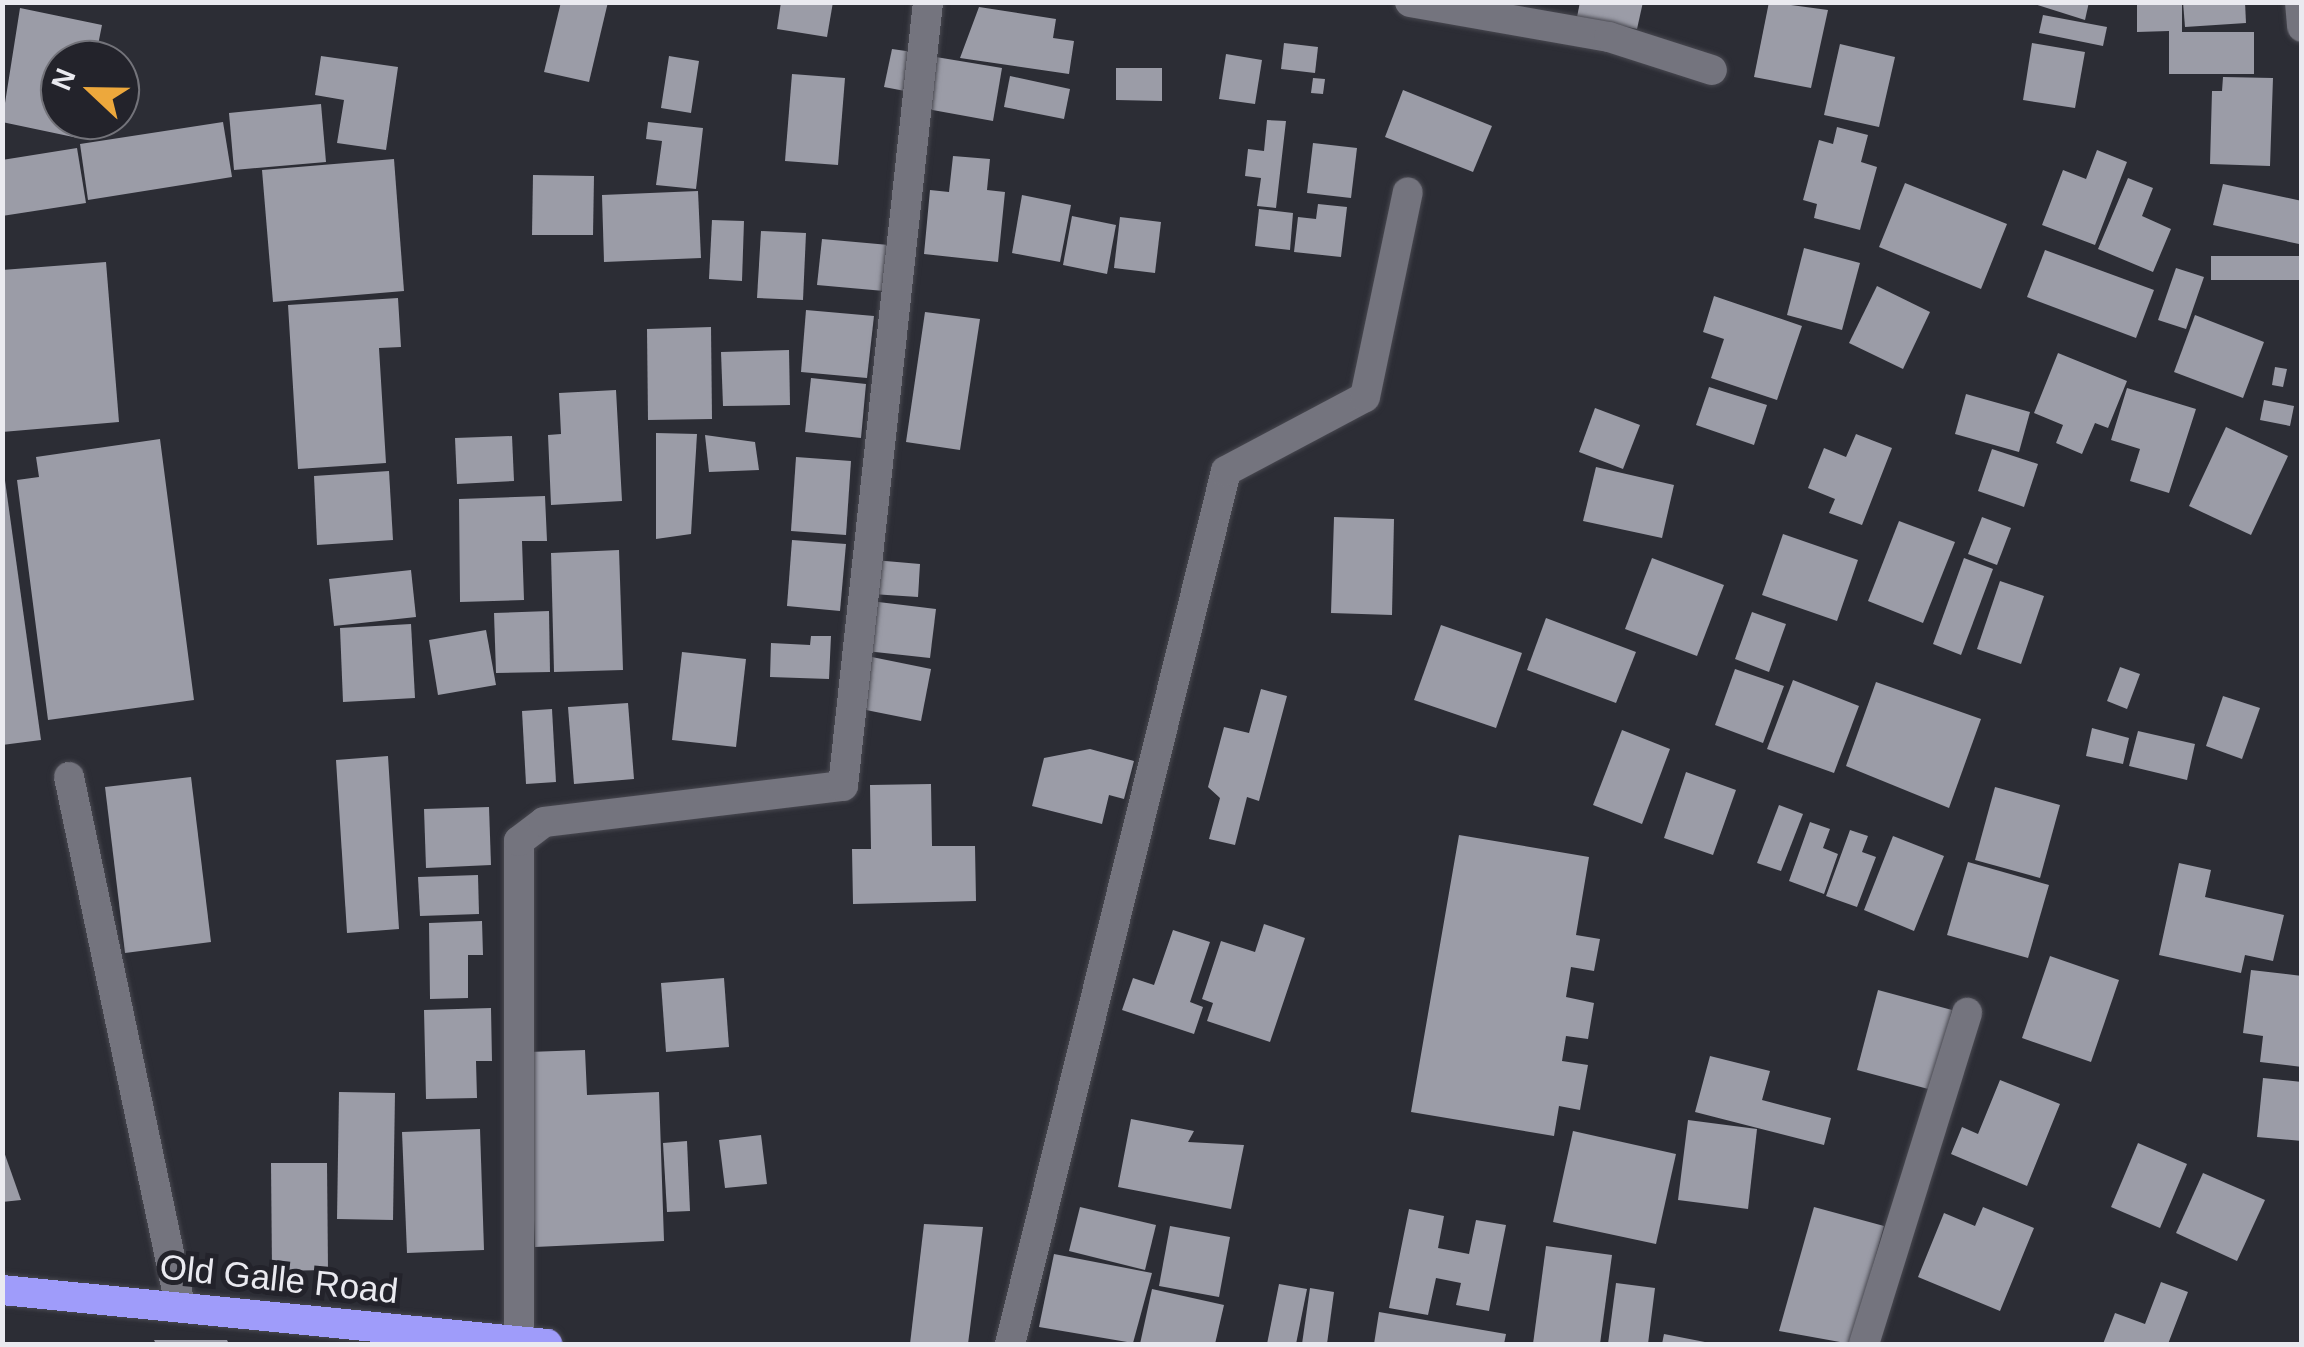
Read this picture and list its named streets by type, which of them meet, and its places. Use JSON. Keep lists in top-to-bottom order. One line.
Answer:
{"streets":{"highway":["Old Galle Road"]},"north":"left"}
